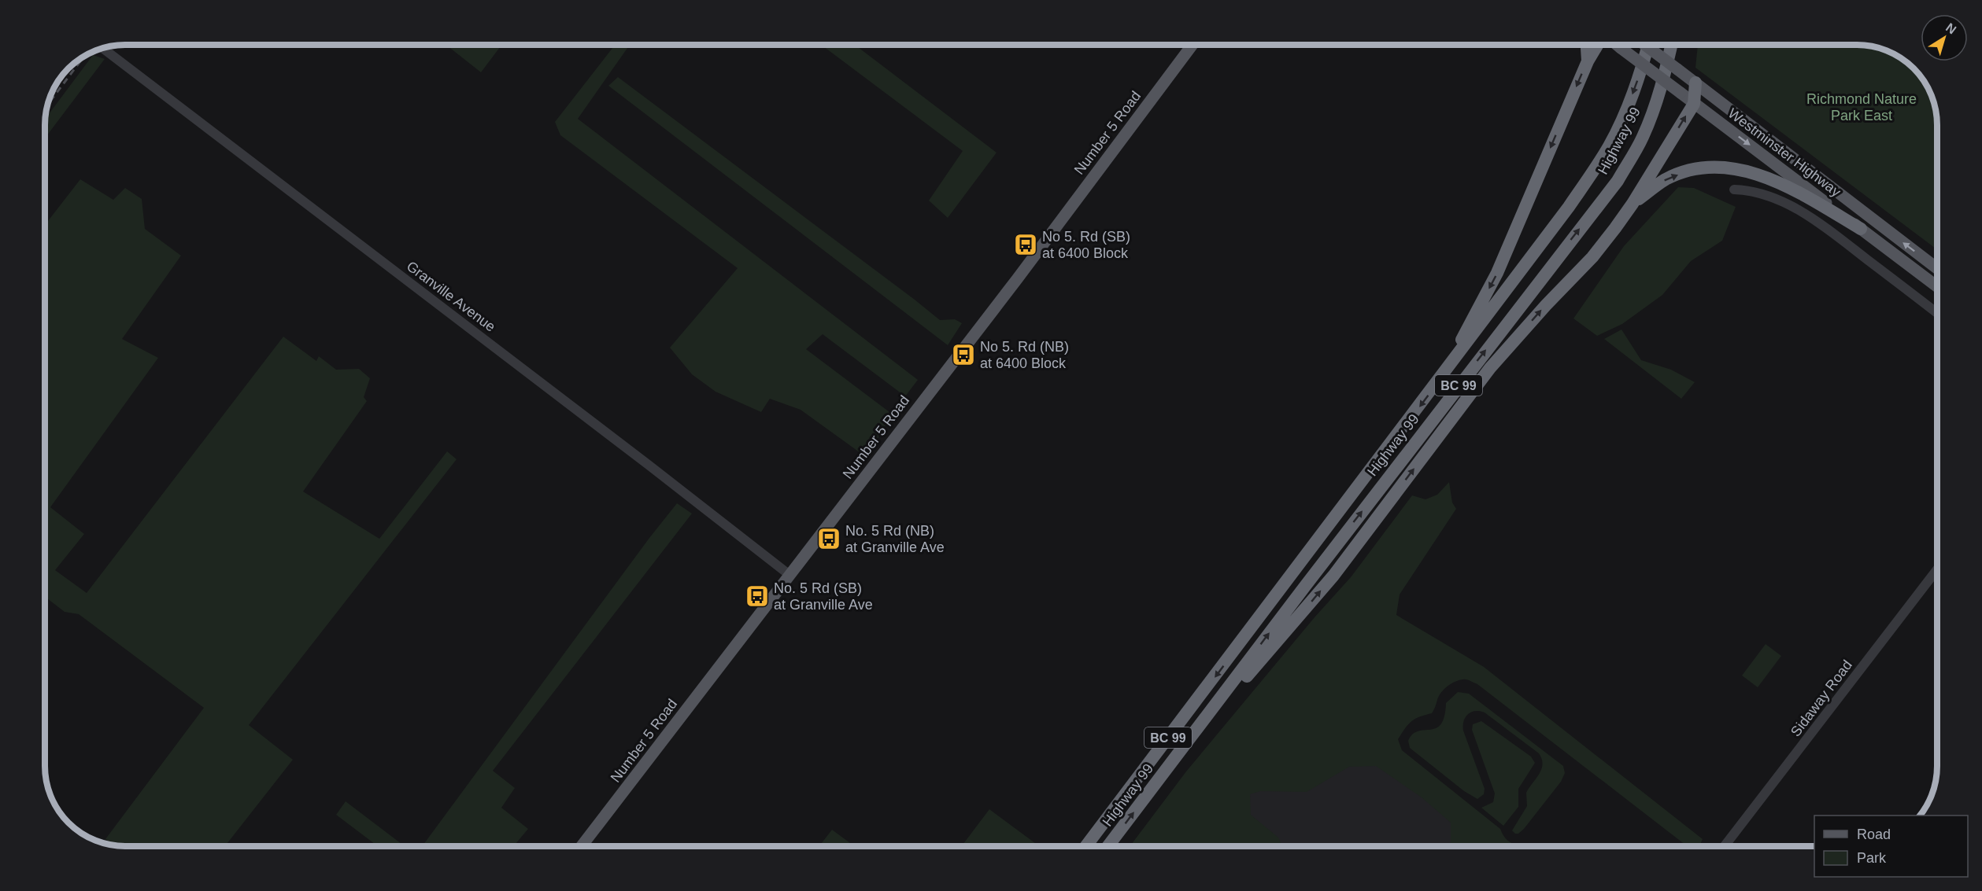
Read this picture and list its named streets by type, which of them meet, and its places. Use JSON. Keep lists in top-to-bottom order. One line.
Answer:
{"streets":{"highway":["Highway 99","BC 99"],"main road":["Number 5 Road","Westminster Highway"],"street":["Granville Avenue","Sidaway Road"]},"crossings":[["Number 5 Road","Granville Avenue"]],"parks":["Richmond Nature Park East"],"places":{"bus stop":["No 5. Rd (SB) at 6400 Block","No 5. Rd (NB) at 6400 Block","No. 5 Rd (NB) at Granville Ave","No. 5 Rd (SB) at Granville Ave"]},"legend":["Road","Park"],"north":"top right"}
